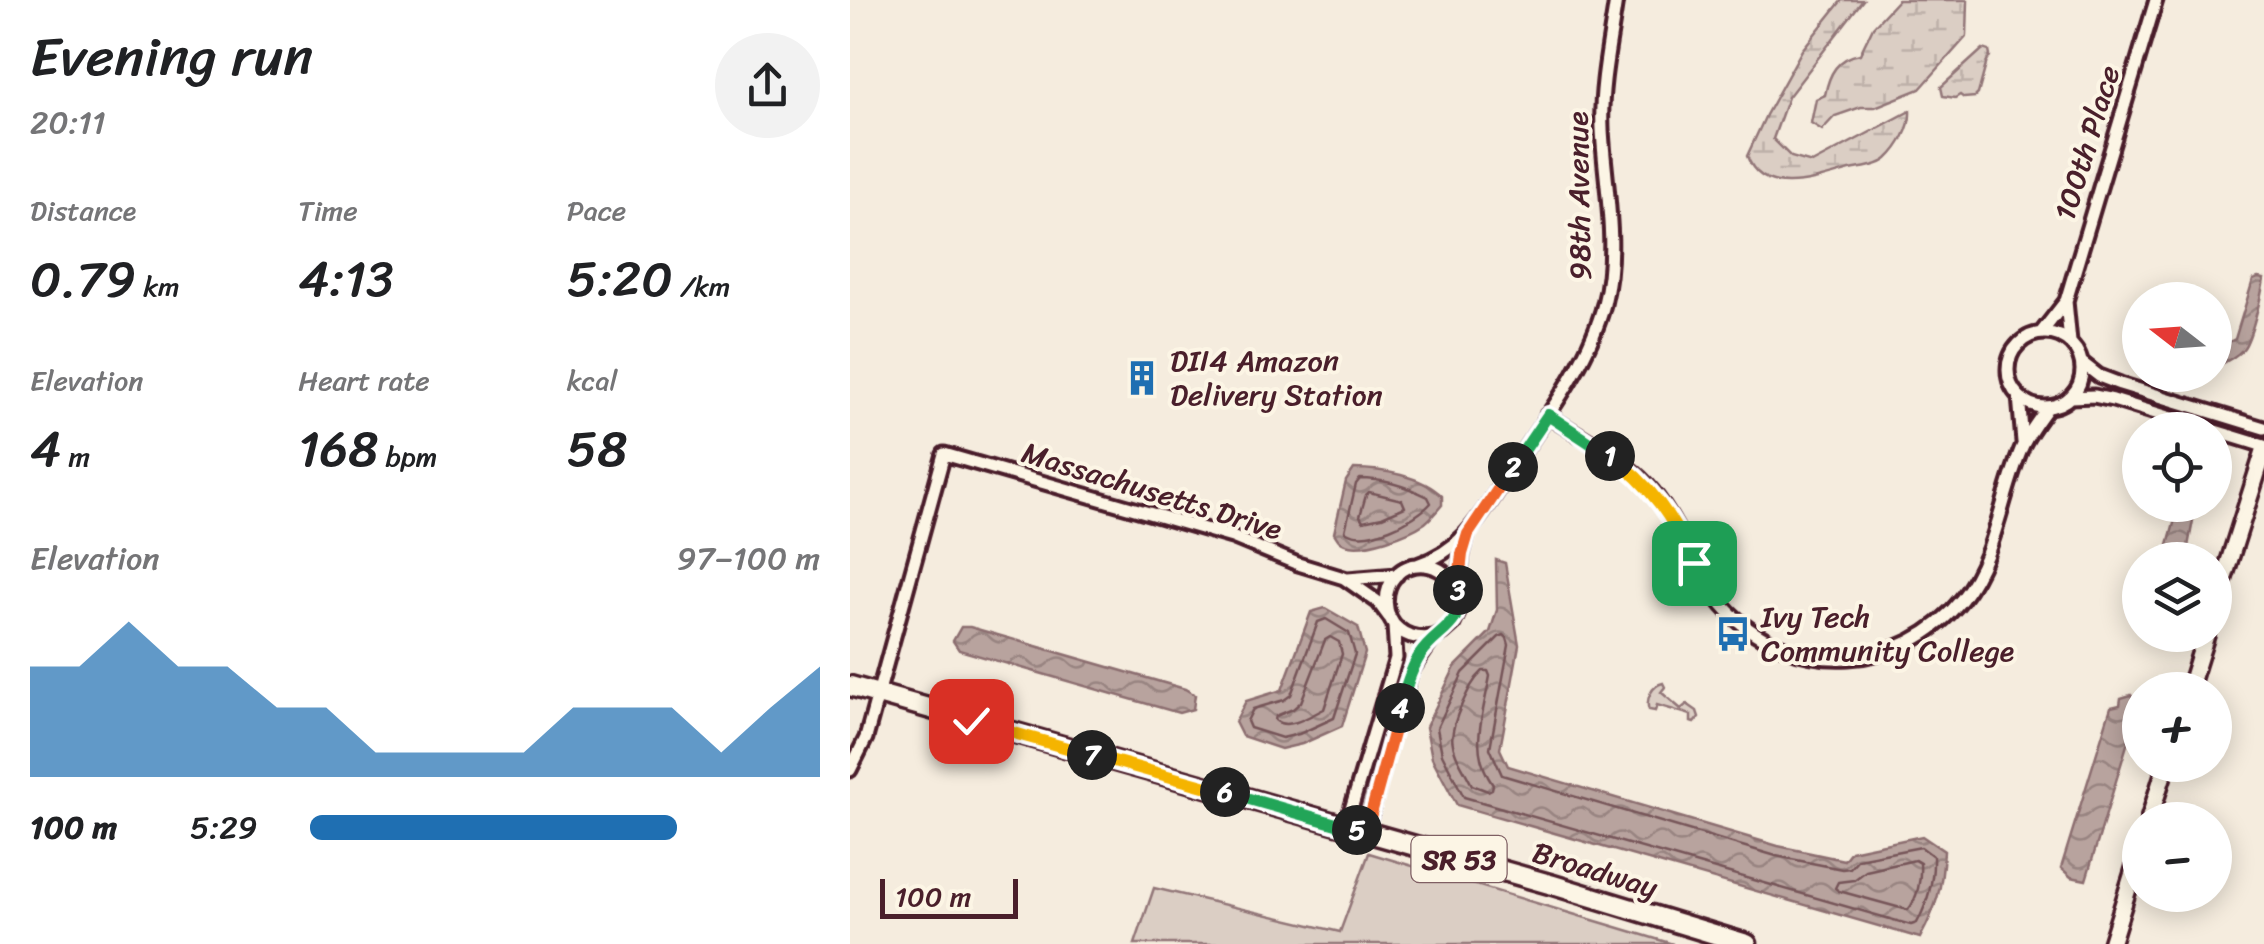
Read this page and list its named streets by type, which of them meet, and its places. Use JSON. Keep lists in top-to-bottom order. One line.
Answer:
{"streets":{"main road":["SR 53","Broadway"],"street":["100th Place","98th Avenue","Massachusetts Drive"]},"crossings":[["98th Avenue","Broadway"],["Massachusetts Drive","Broadway"]],"places":{"building":["DII4 Amazon Delivery Station"],"bus stop":["Ivy Tech Community College"]},"scale_bar":"100 m","north":"left","page":{"heading":["Evening run","20:11"],"stats":[["Distance","0.79 km"],["Time","4:13"],["Pace","5:20 /km"],["Elevation","4 m"],["Heart rate","168 bpm"],["kcal","58"]],"map_buttons":["+","−"],"pins":["1","2","3","4","7","6","5"],"chart":["Elevation","97–100 m"],"list":[{"name":"100 m","note":"5:29"}],"scale":"100 m"}}
